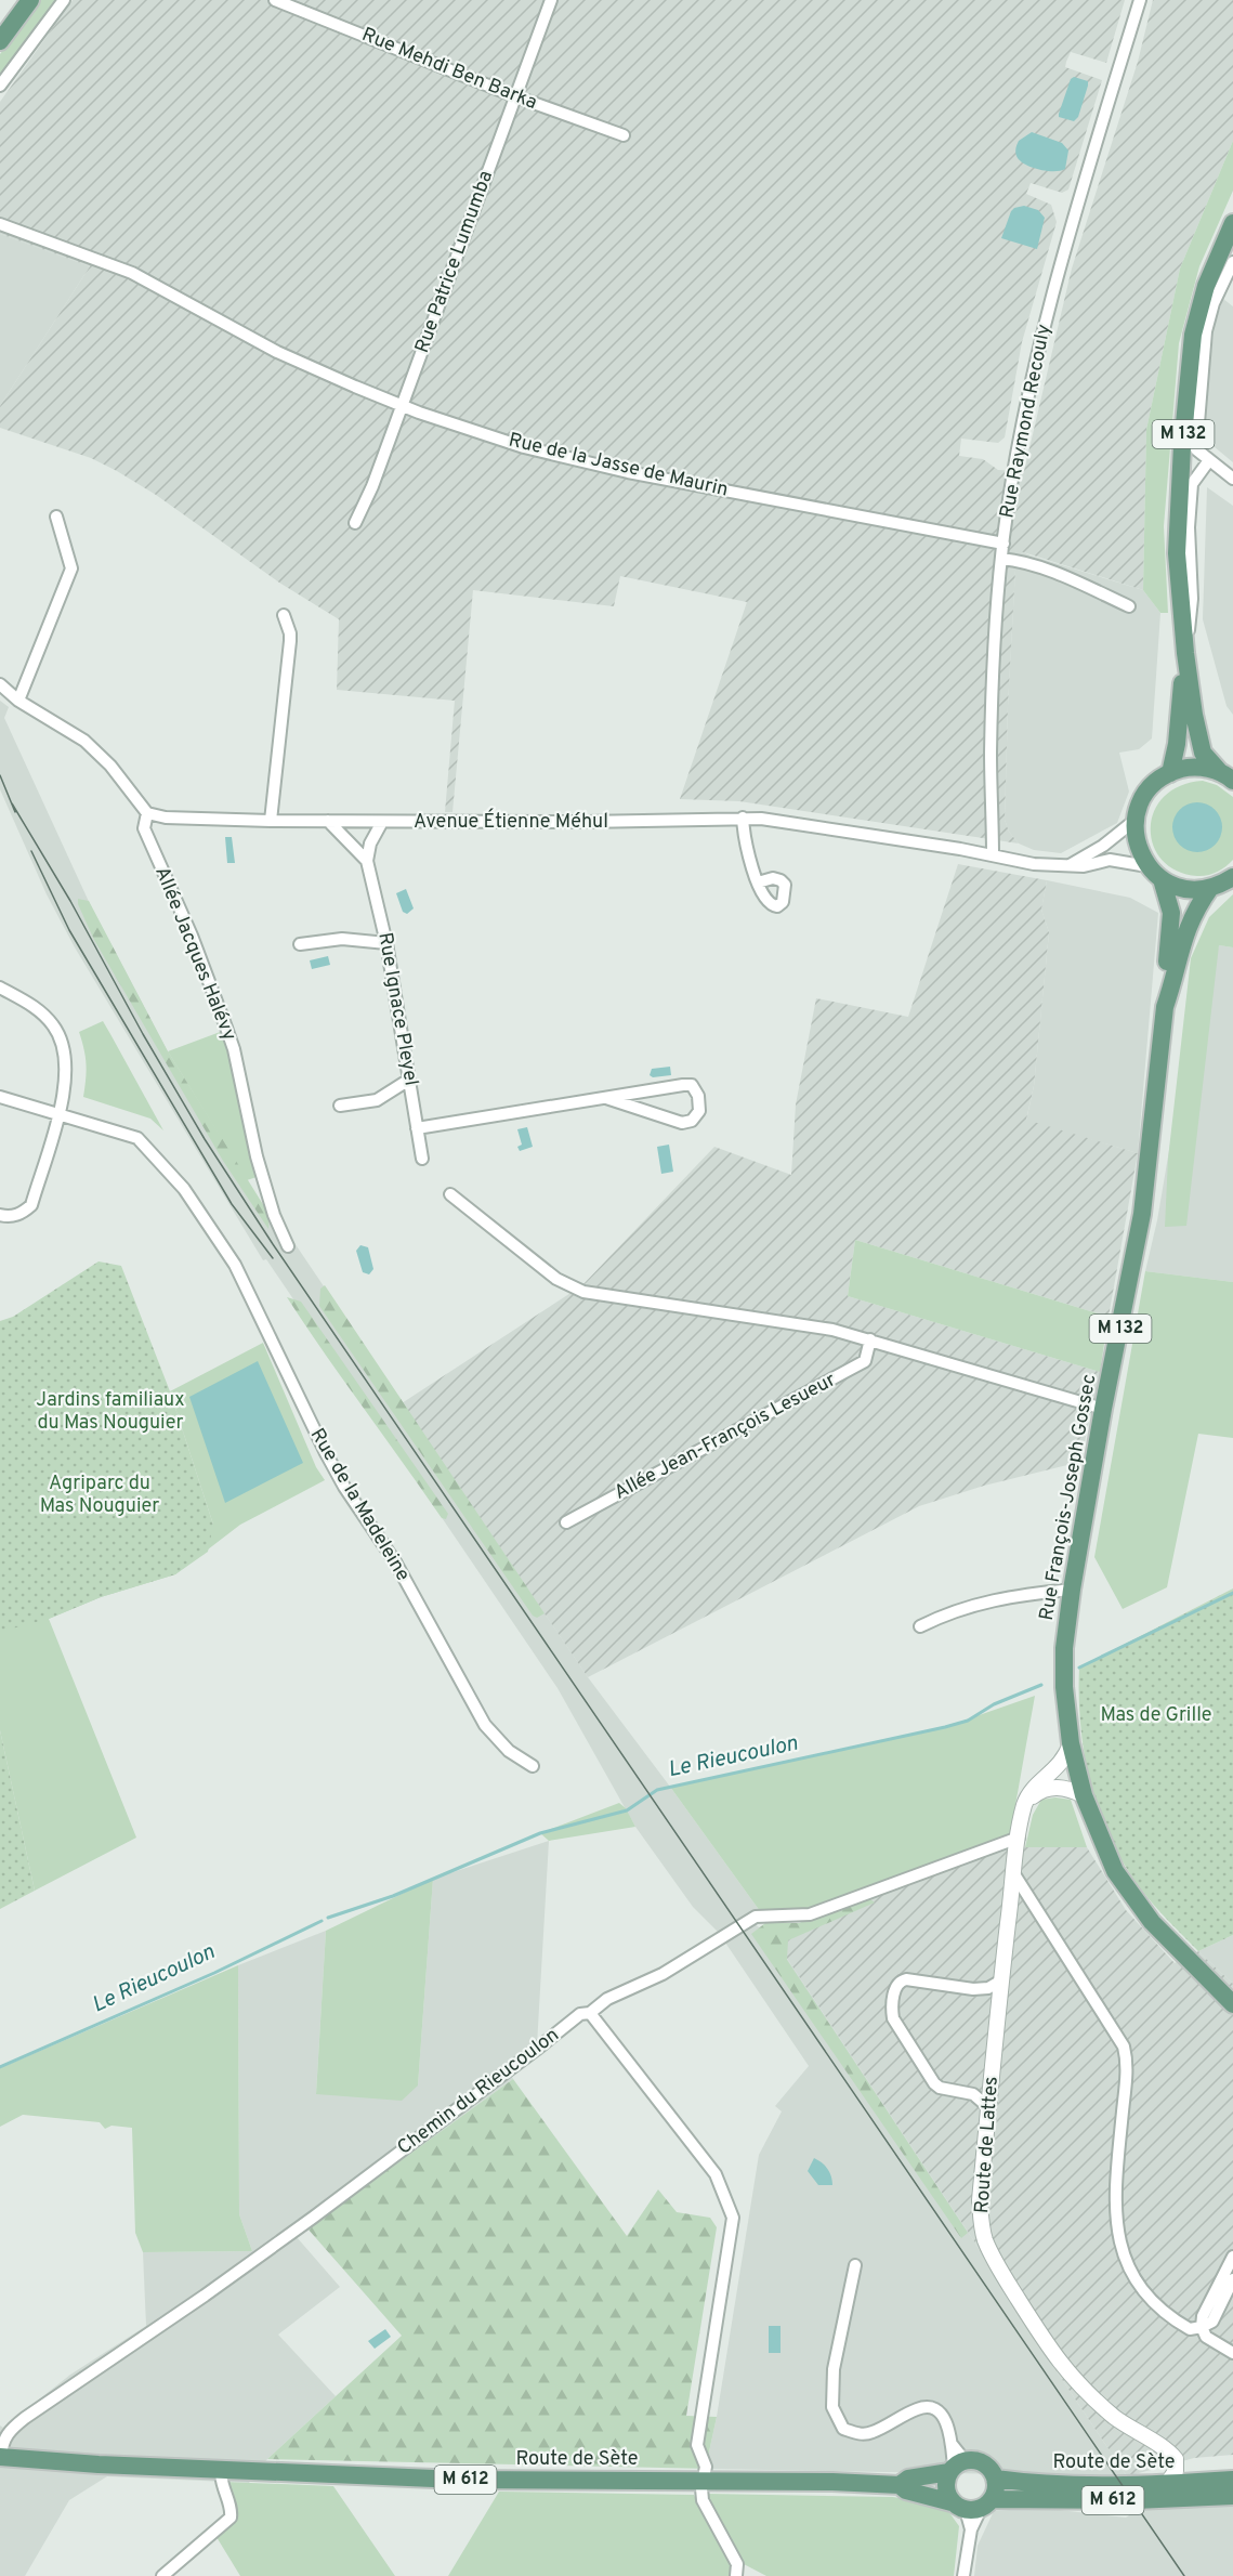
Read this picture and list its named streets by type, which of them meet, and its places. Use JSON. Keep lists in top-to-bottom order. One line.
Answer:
{"streets":{"main road":["M 132","Rue François-Joseph Gossec","Route de Sète","M 612"],"street":["Rue Mehdi Ben Barka","Rue Patrice Lumumba","Rue Raymond Recouly","Rue de la Jasse de Maurin","Avenue Étienne Méhul","Allée Jacques Halévy","Rue Ignace Pleyel","Allée Jean-François Lesueur","Rue de la Madeleine","Chemin du Rieucoulon","Route de Lattes"]},"crossings":[["Rue Mehdi Ben Barka","Rue Patrice Lumumba"],["Rue Patrice Lumumba","Rue de la Jasse de Maurin"],["Rue Raymond Recouly","Rue de la Jasse de Maurin"],["Rue Raymond Recouly","Avenue Étienne Méhul"],["M 132","Rue François-Joseph Gossec"],["M 132","Route de Lattes"],["Avenue Étienne Méhul","Allée Jacques Halévy"],["Rue François-Joseph Gossec","Route de Lattes"],["Chemin du Rieucoulon","Route de Lattes"],["Chemin du Rieucoulon","Route de Sète"],["Route de Lattes","Route de Sète"]],"water":["Le Rieucoulon"],"parks":["Jardins familiaux du Mas Nouguier","Agriparc du Mas Nouguier","Mas de Grille"]}
